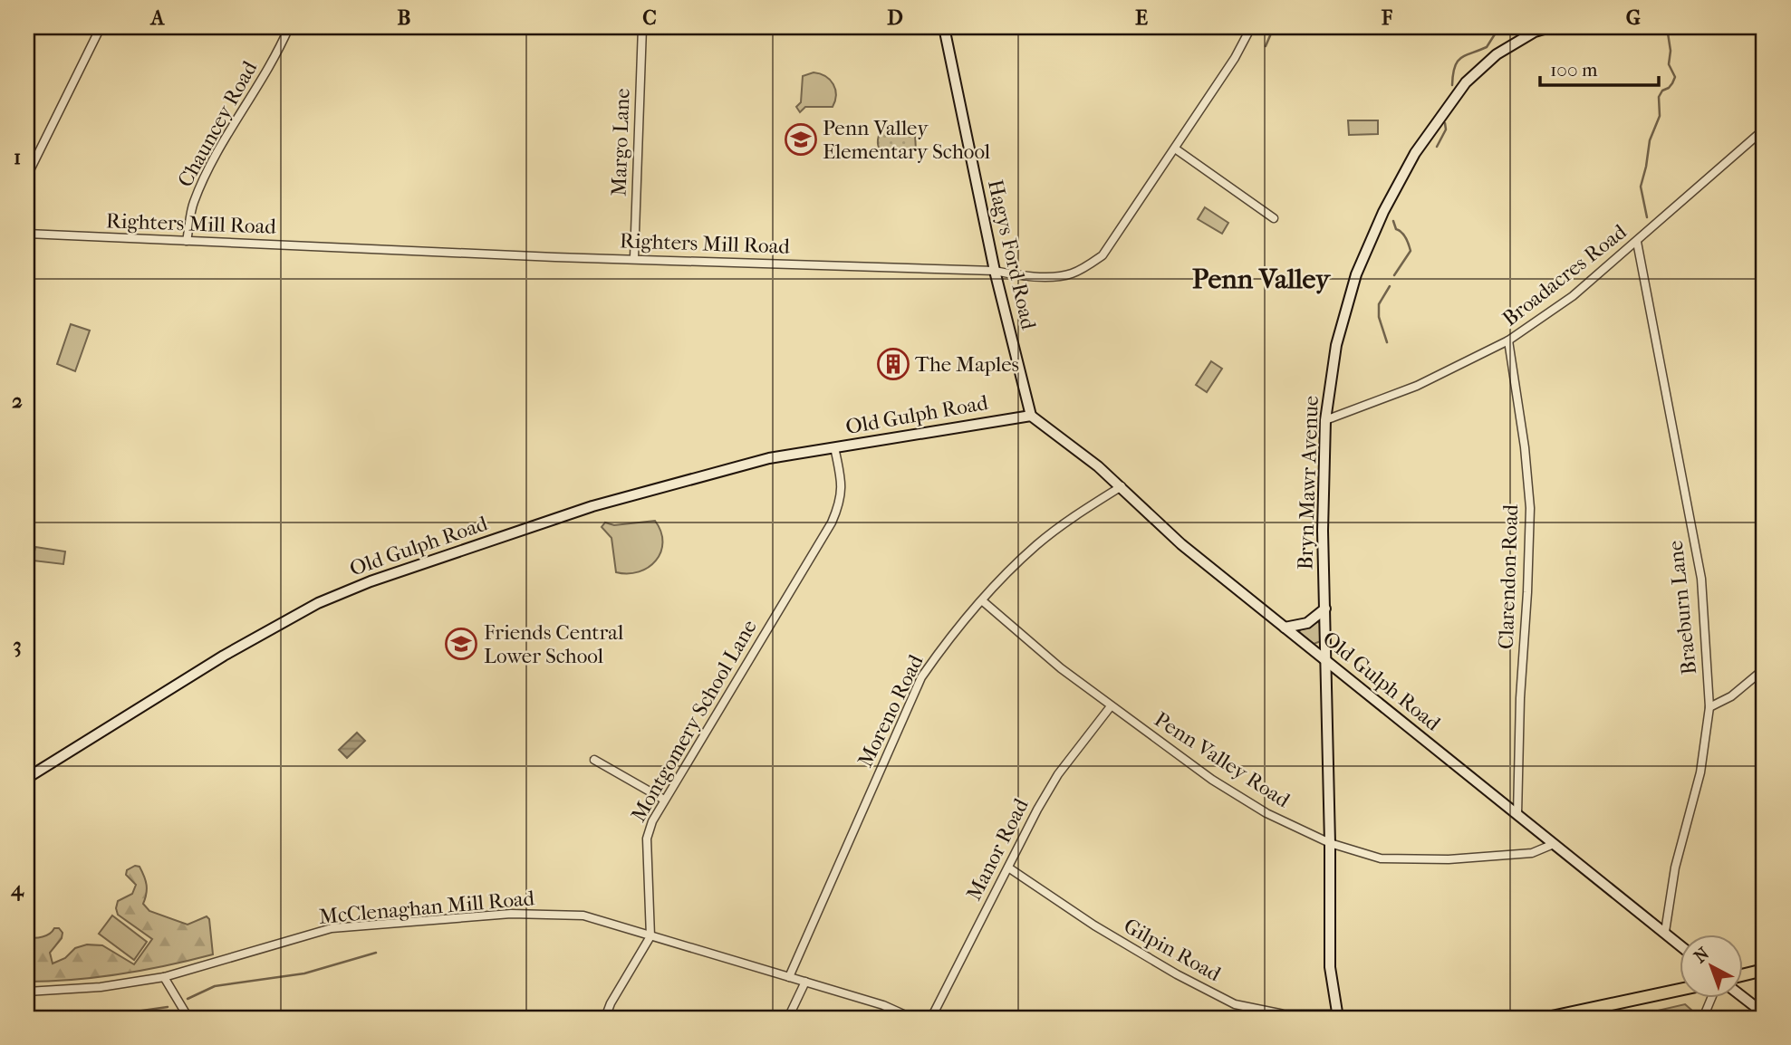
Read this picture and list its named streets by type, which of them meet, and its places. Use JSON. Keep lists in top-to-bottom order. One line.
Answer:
{"streets":{"street":["Chauncey Road","Margo Lane","Righters Mill Road","Hagys Ford Road","Broadacres Road","Old Gulph Road","Bryn Mawr Avenue","Clarendon Road","Braeburn Lane","Moreno Road","Montgomery School Lane","Penn Valley Road","Manor Road","McClenaghan Mill Road","Gilpin Road"]},"crossings":[["Chauncey Road","Righters Mill Road"],["Margo Lane","Righters Mill Road"],["Righters Mill Road","Hagys Ford Road"],["Hagys Ford Road","Old Gulph Road"],["Broadacres Road","Bryn Mawr Avenue"],["Broadacres Road","Clarendon Road"],["Broadacres Road","Braeburn Lane"],["Old Gulph Road","Bryn Mawr Avenue"],["Old Gulph Road","Clarendon Road"],["Old Gulph Road","Braeburn Lane"],["Old Gulph Road","Moreno Road"],["Old Gulph Road","Montgomery School Lane"],["Old Gulph Road","Penn Valley Road"],["Bryn Mawr Avenue","Penn Valley Road"],["Bryn Mawr Avenue","Gilpin Road"],["Moreno Road","Penn Valley Road"],["Moreno Road","McClenaghan Mill Road"],["Montgomery School Lane","McClenaghan Mill Road"],["Penn Valley Road","Manor Road"],["Manor Road","Gilpin Road"]],"districts":["Penn Valley"],"places":{"school or university":["Penn Valley Elementary School","Friends Central Lower School"],"building":["The Maples"]},"scale_bar":"100 m","north":"top left","grid":{"columns":["A","B","C","D","E","F","G"],"rows":["1","2","3","4"]}}
